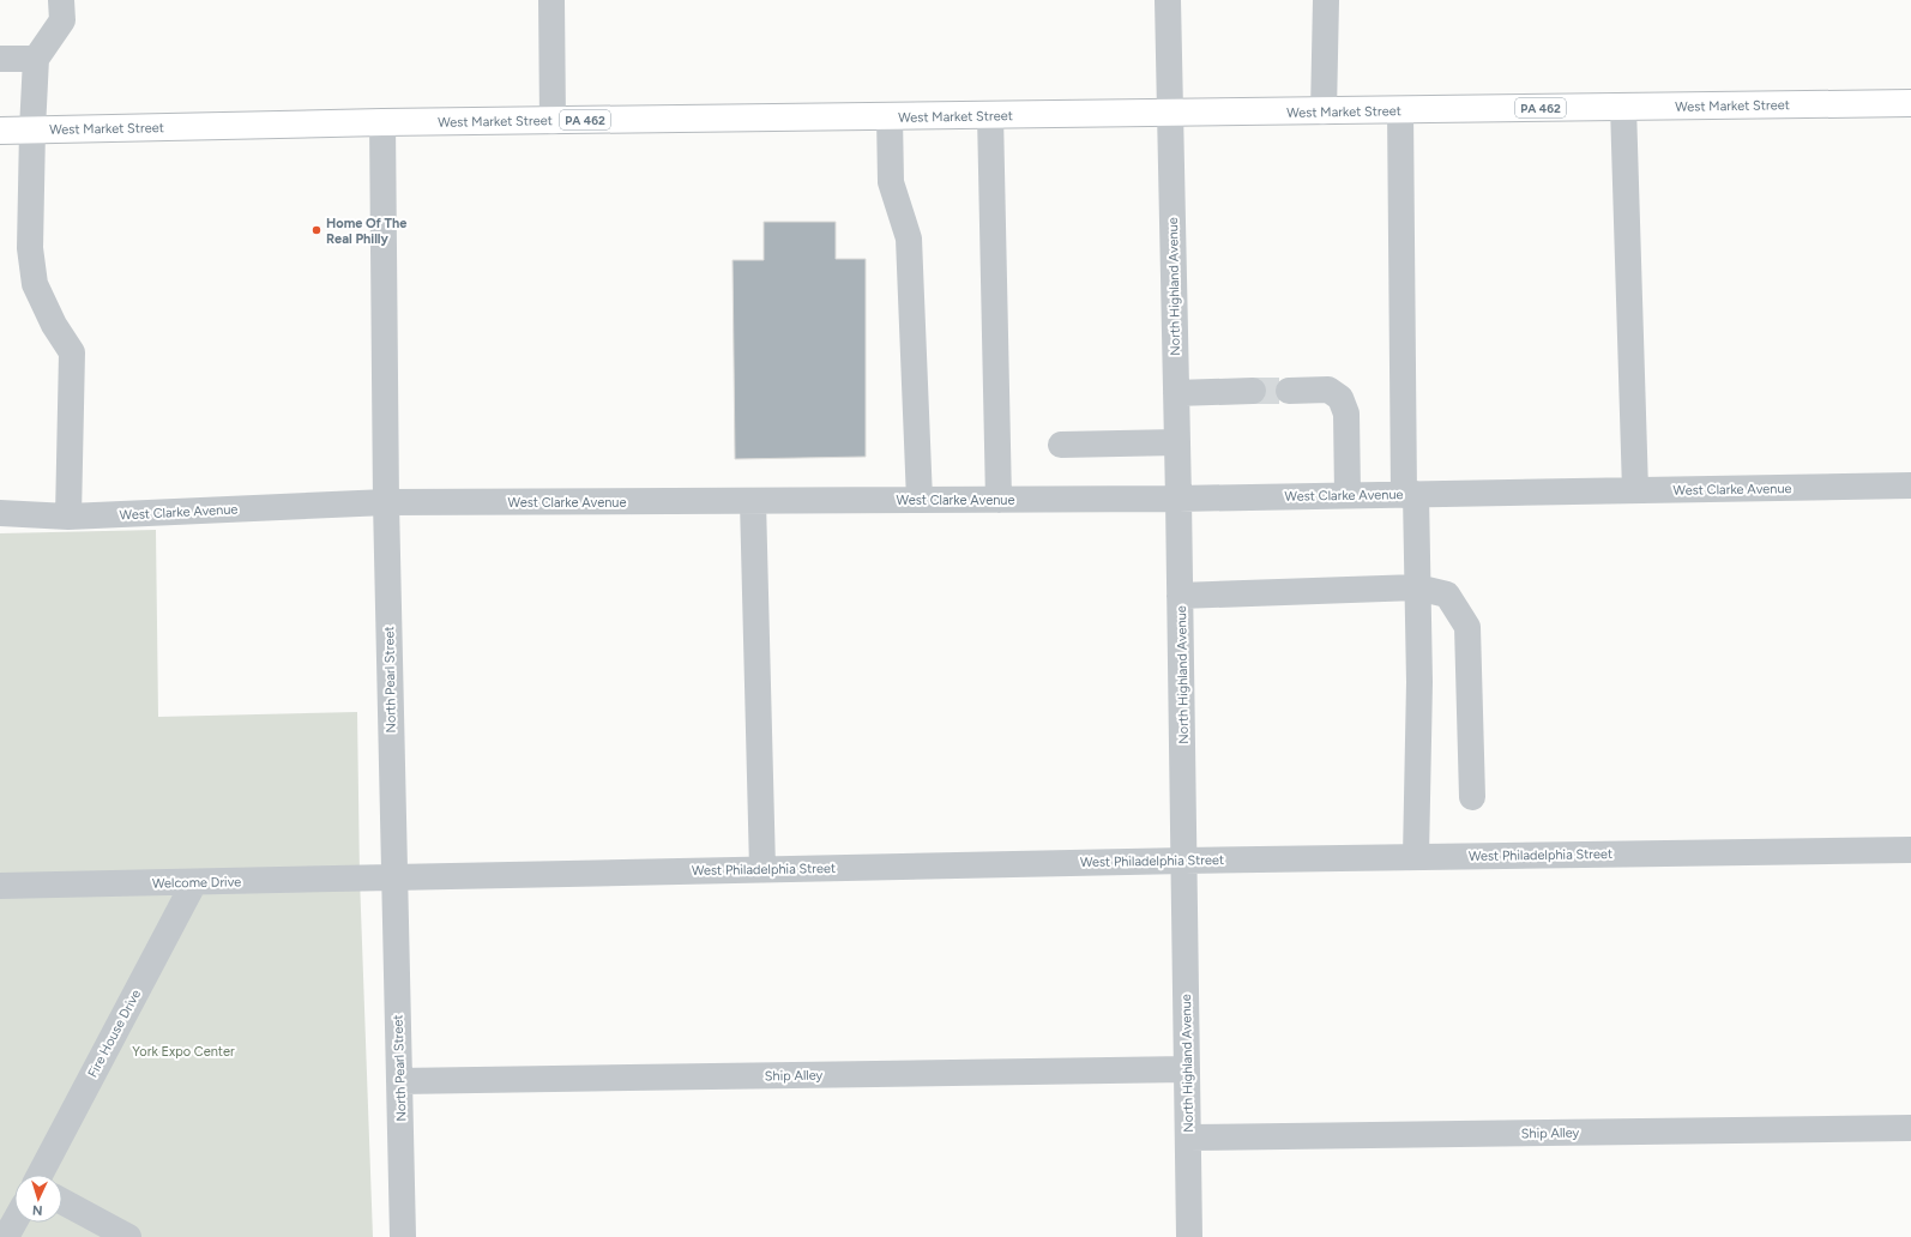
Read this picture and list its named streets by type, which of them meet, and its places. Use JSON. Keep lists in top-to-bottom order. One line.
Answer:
{"streets":{"main road":["West Market Street","PA 462"],"street":["North Highland Avenue","West Clarke Avenue","North Pearl Street","West Philadelphia Street","Welcome Drive","Fire House Drive","Ship Alley"]},"crossings":[["West Market Street","North Highland Avenue"],["West Market Street","North Pearl Street"],["North Highland Avenue","West Clarke Avenue"],["North Highland Avenue","West Philadelphia Street"],["North Highland Avenue","Ship Alley"],["West Clarke Avenue","North Pearl Street"],["North Pearl Street","West Philadelphia Street"],["North Pearl Street","Welcome Drive"],["North Pearl Street","Ship Alley"],["West Philadelphia Street","Welcome Drive"],["Welcome Drive","Fire House Drive"]],"parks":["York Expo Center"],"places":["Home Of The Real Philly"],"north":"bottom"}
